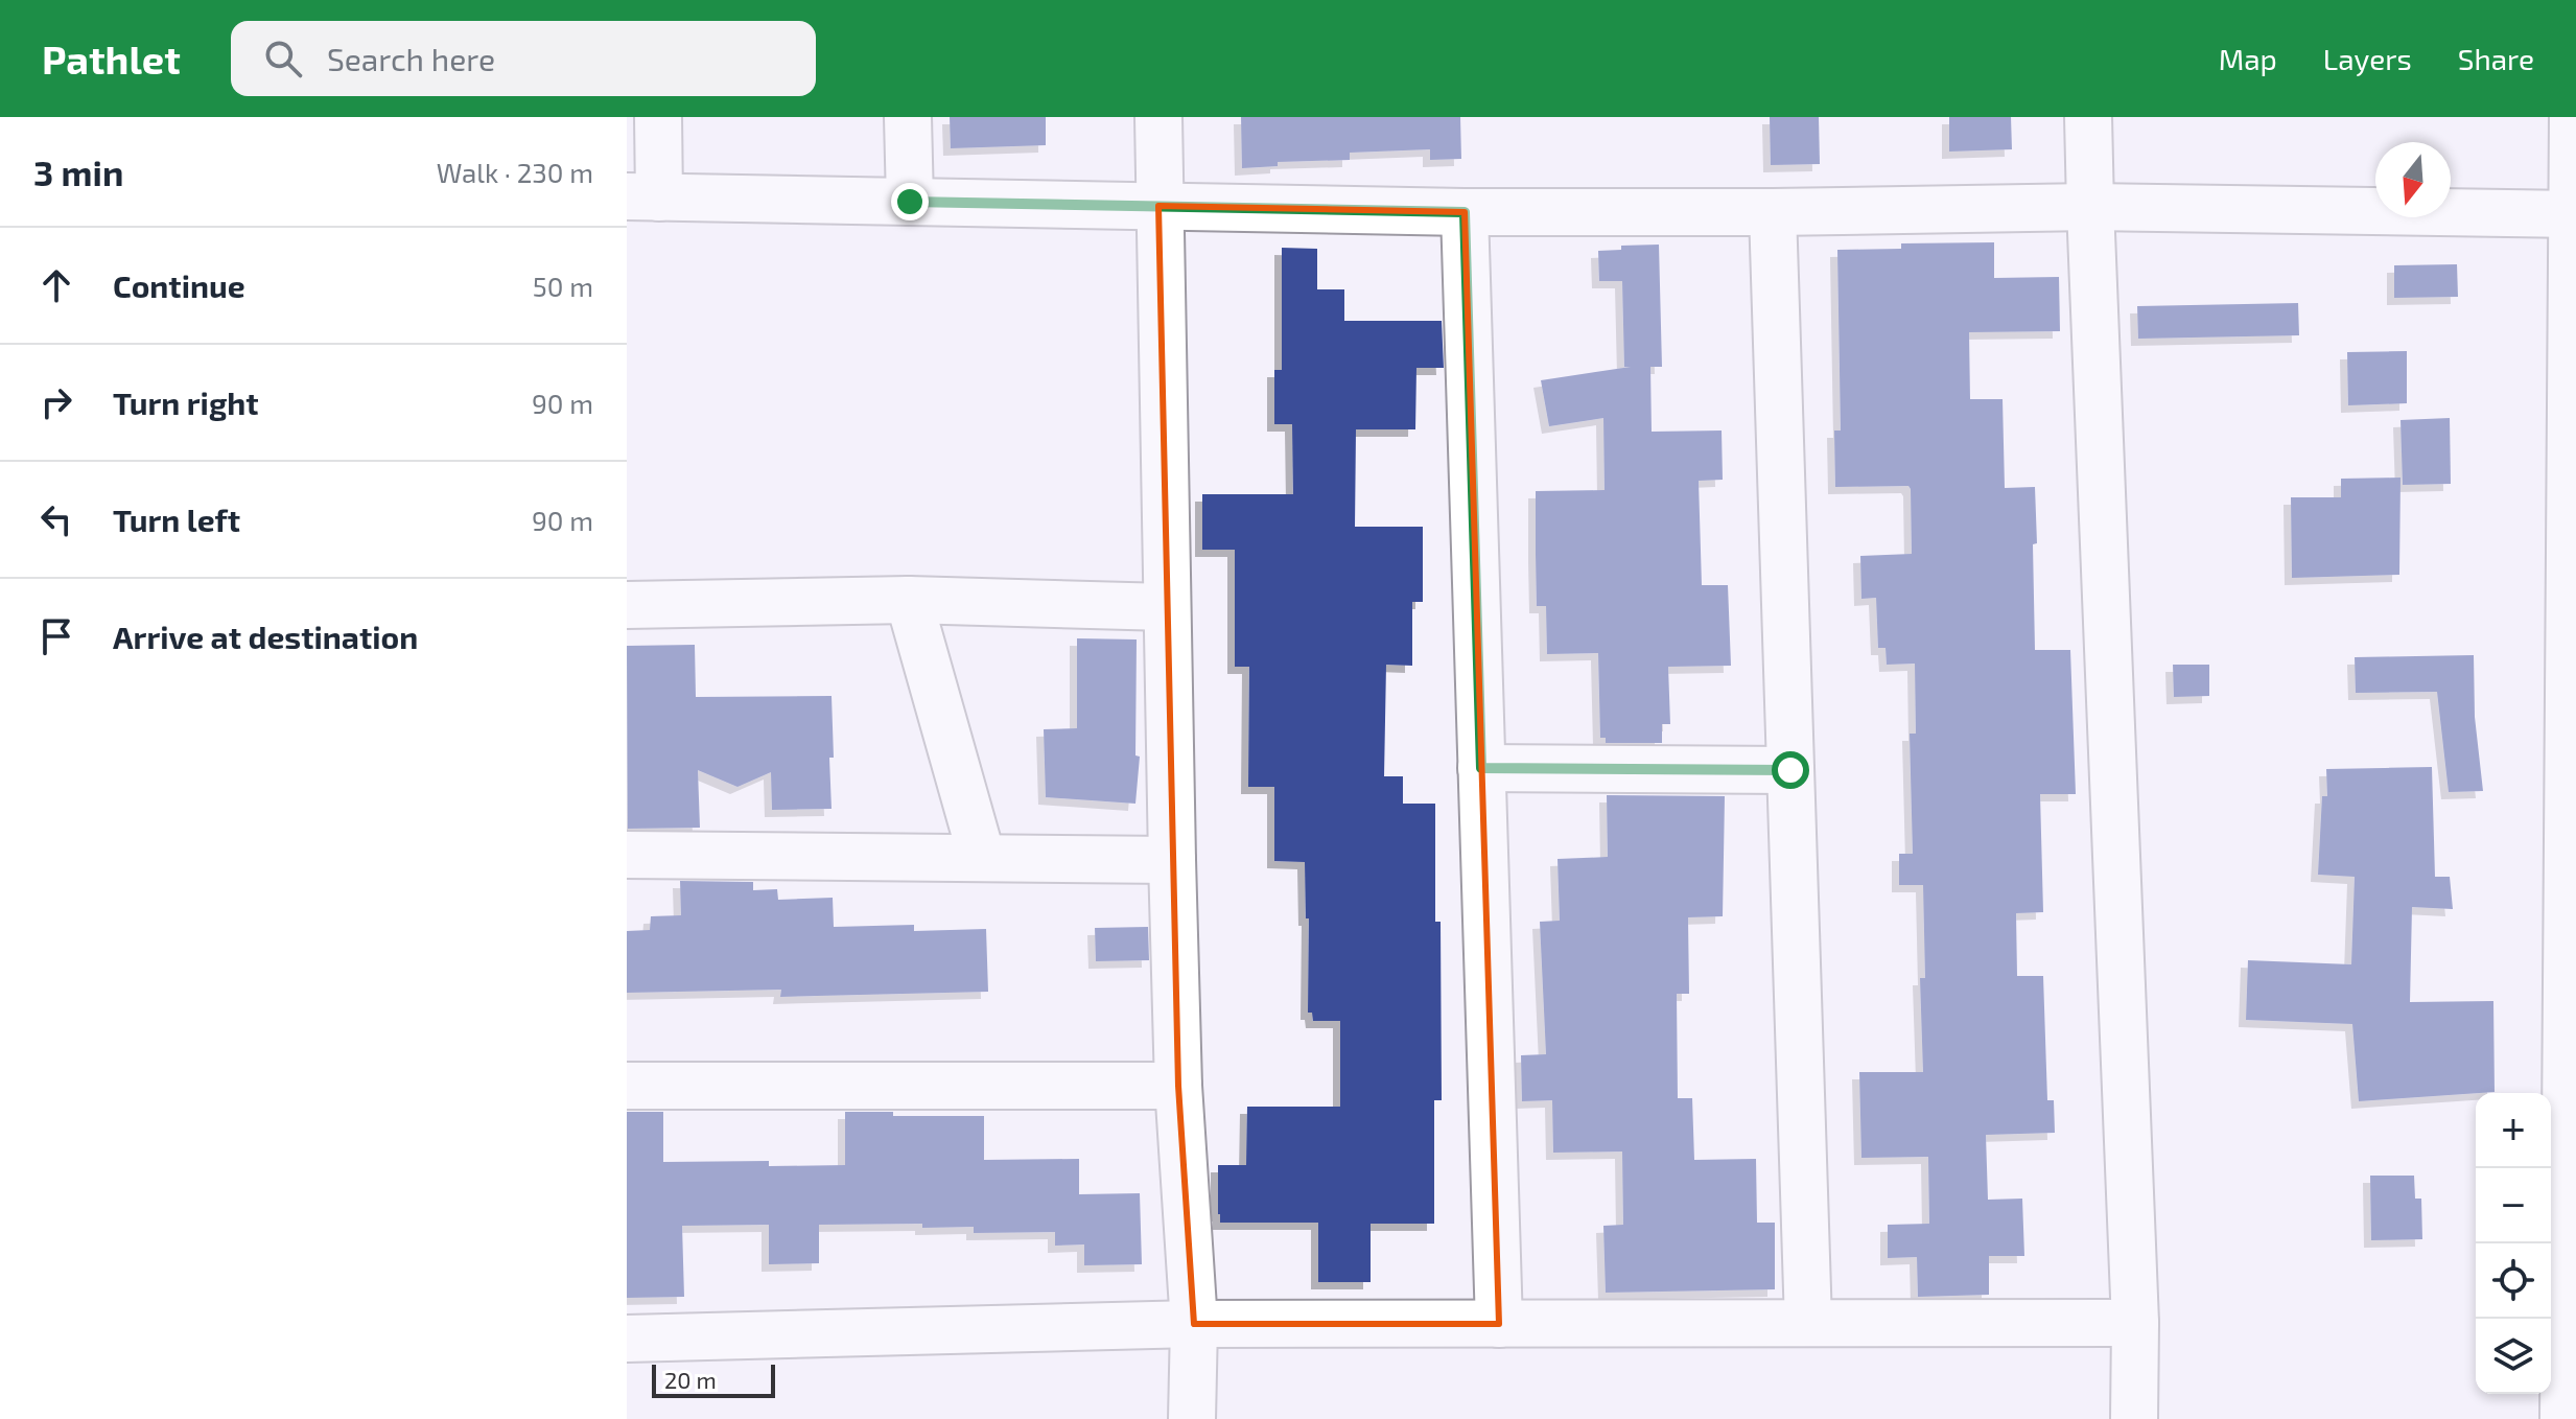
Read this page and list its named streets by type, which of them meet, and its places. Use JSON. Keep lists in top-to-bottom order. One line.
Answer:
{"scale_bar":"20 m","north":"bottom","page":{"header":"Pathlet","search":"Search here","nav":["Map","Layers","Share"],"heading":["3 min","Walk · 230 m"],"list":[["Continue","50 m"],["Turn right","90 m"],["Turn left","90 m"],"Arrive at destination"],"map_buttons":["+","−"],"scale":"20 m"}}
